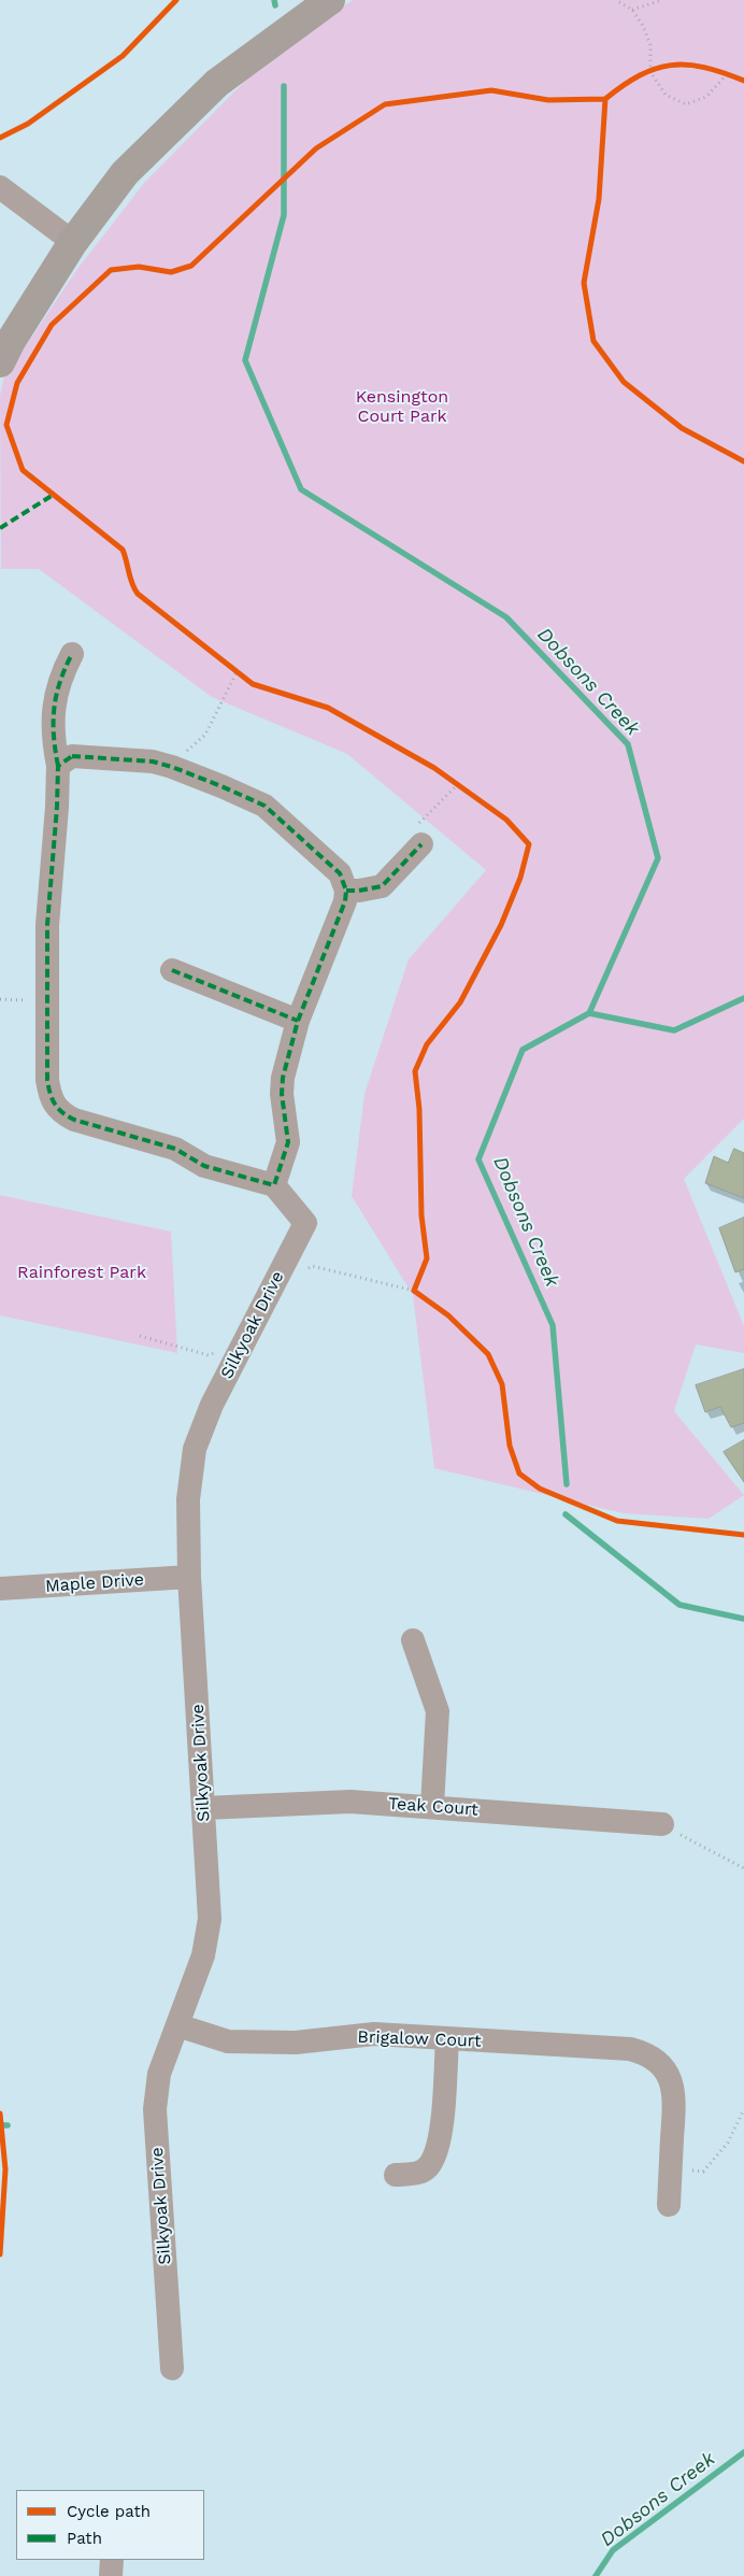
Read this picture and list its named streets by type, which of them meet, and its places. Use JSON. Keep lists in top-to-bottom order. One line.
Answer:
{"streets":{"street":["Silkyoak Drive","Maple Drive","Teak Court","Brigalow Court"]},"crossings":[["Silkyoak Drive","Maple Drive"],["Silkyoak Drive","Teak Court"],["Silkyoak Drive","Brigalow Court"]],"water":["Dobsons Creek"],"parks":["Kensington Court Park","Rainforest Park"],"legend":["Cycle path","Path"]}
